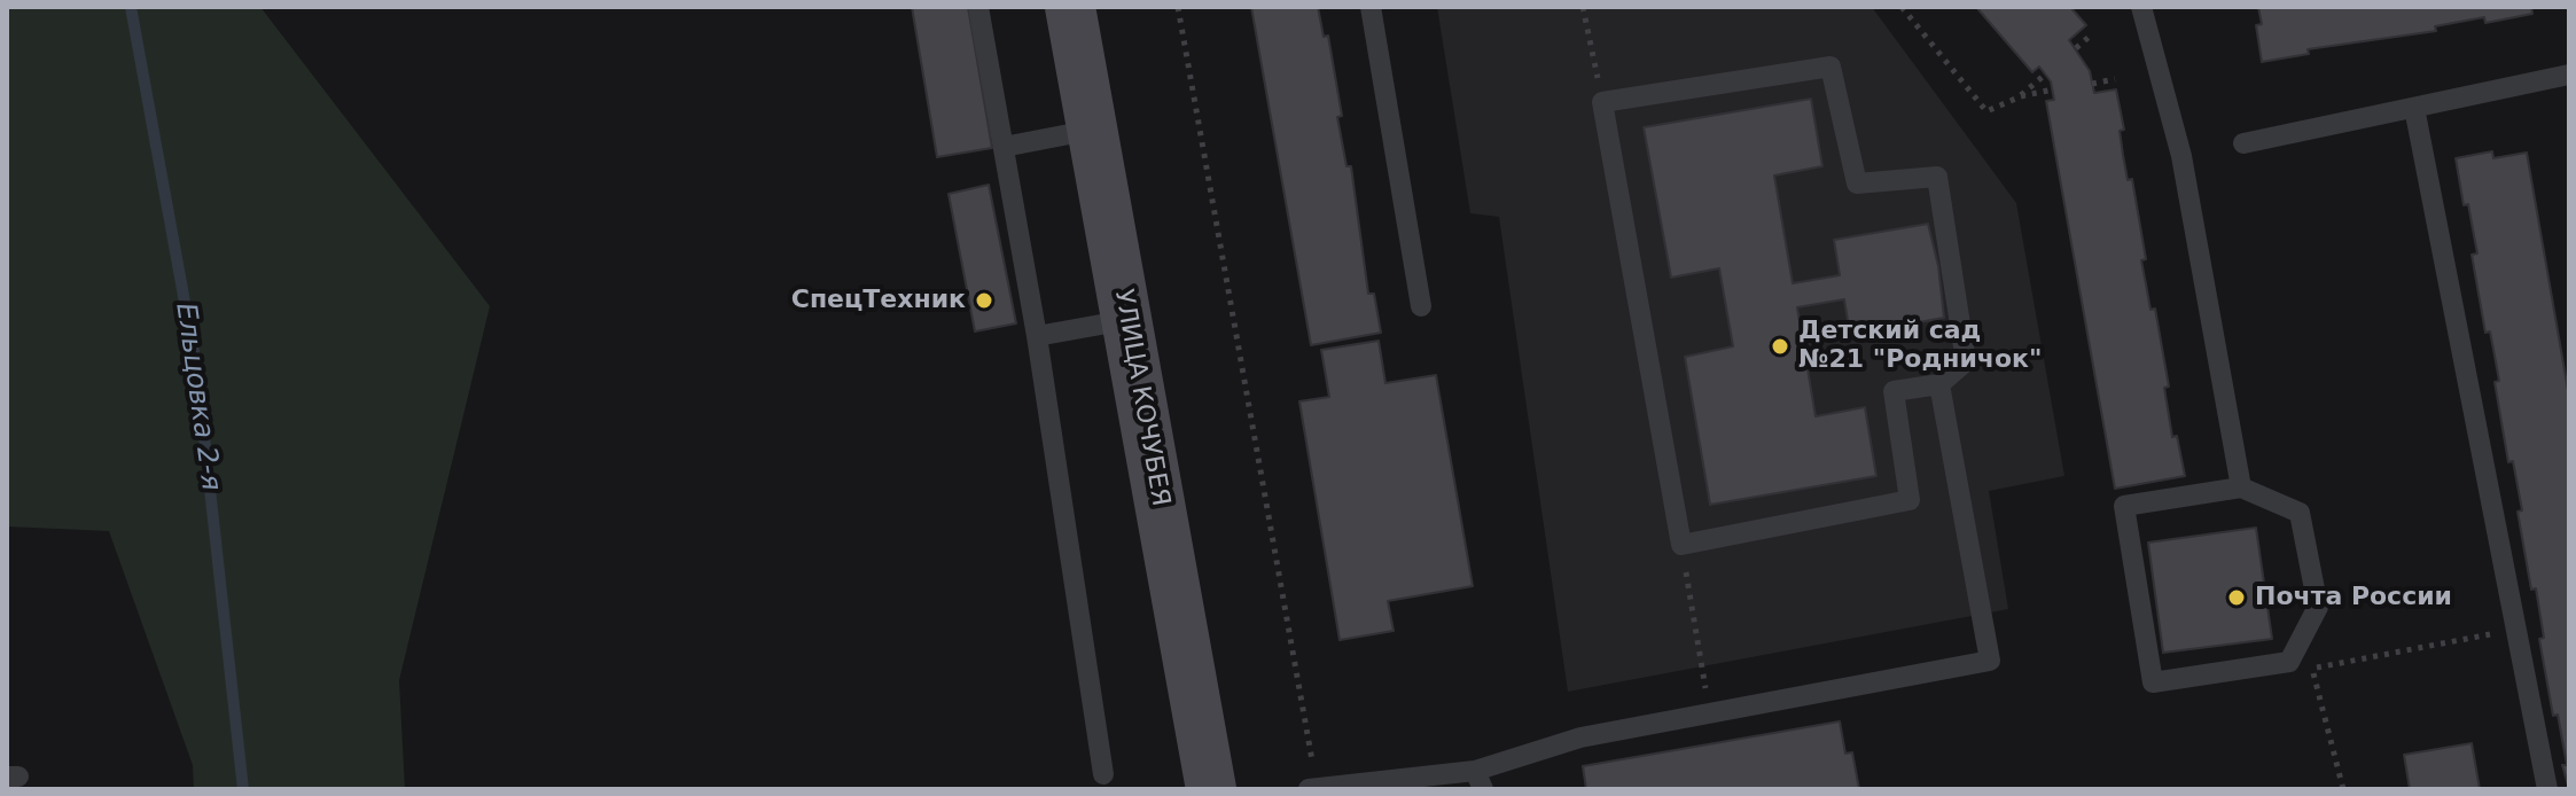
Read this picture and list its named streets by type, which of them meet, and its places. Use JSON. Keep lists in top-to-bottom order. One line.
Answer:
{"streets":{"street":["УЛИЦА КОЧУБЕЯ"]},"water":["Ельцовка 2-я"],"places":["СпецТехник","Детский сад №21 \"Родничок\"","Почта России"]}
